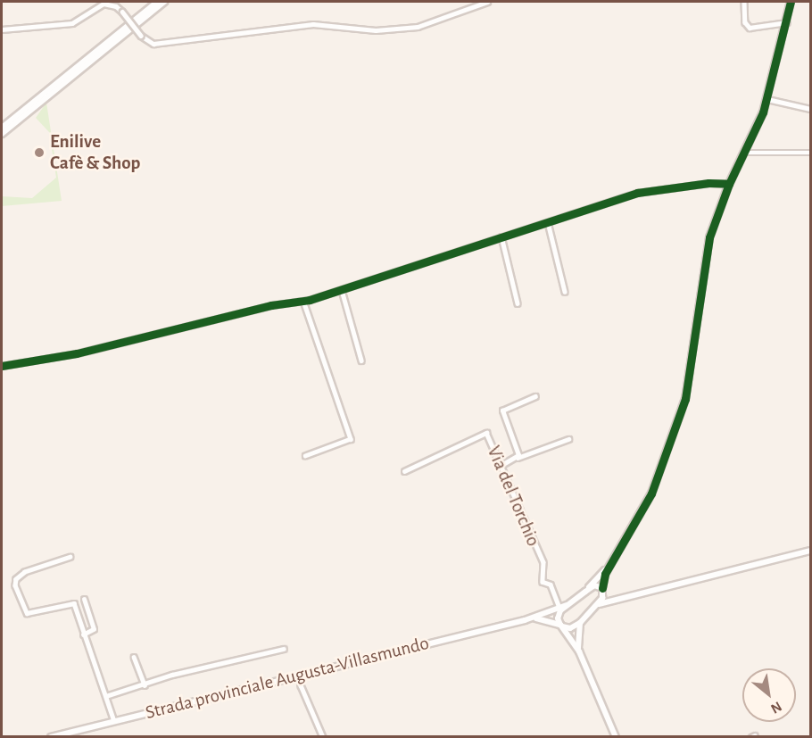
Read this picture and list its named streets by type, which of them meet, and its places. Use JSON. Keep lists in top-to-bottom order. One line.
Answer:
{"streets":{"main road":["Strada provinciale Augusta-Villasmundo"],"street":["Via del Torchio"]},"places":["Enilive Cafè & Shop"],"north":"bottom right"}
